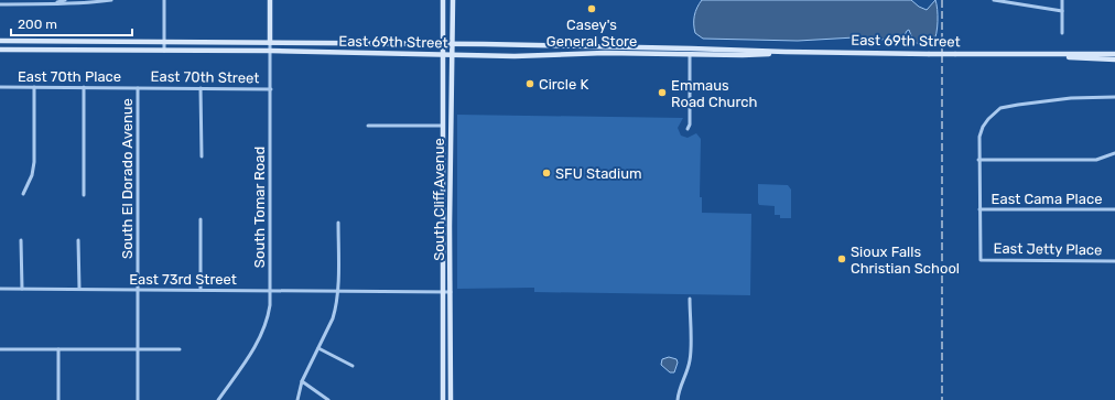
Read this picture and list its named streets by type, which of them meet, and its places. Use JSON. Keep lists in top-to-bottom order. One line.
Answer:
{"streets":{"main road":["East 69th Street","South Cliff Avenue","South Tomar Road"],"street":["East 70th Place","East 70th Street","South El Dorado Avenue","East Cama Place","East Jetty Place","East 73rd Street"]},"crossings":[["East 69th Street","South Cliff Avenue"],["East 69th Street","South Tomar Road"],["East 70th Place","East 70th Street"],["East 70th Place","South El Dorado Avenue"],["East 70th Street","South El Dorado Avenue"],["East 70th Street","South Tomar Road"],["South El Dorado Avenue","East 73rd Street"],["East Cama Place","East Jetty Place"],["South Cliff Avenue","East 73rd Street"],["South Tomar Road","East 73rd Street"]],"places":["Casey's General Store","Circle K","Emmaus Road Church","SFU Stadium","Sioux Falls Christian School"],"scale_bar":"200 m"}
